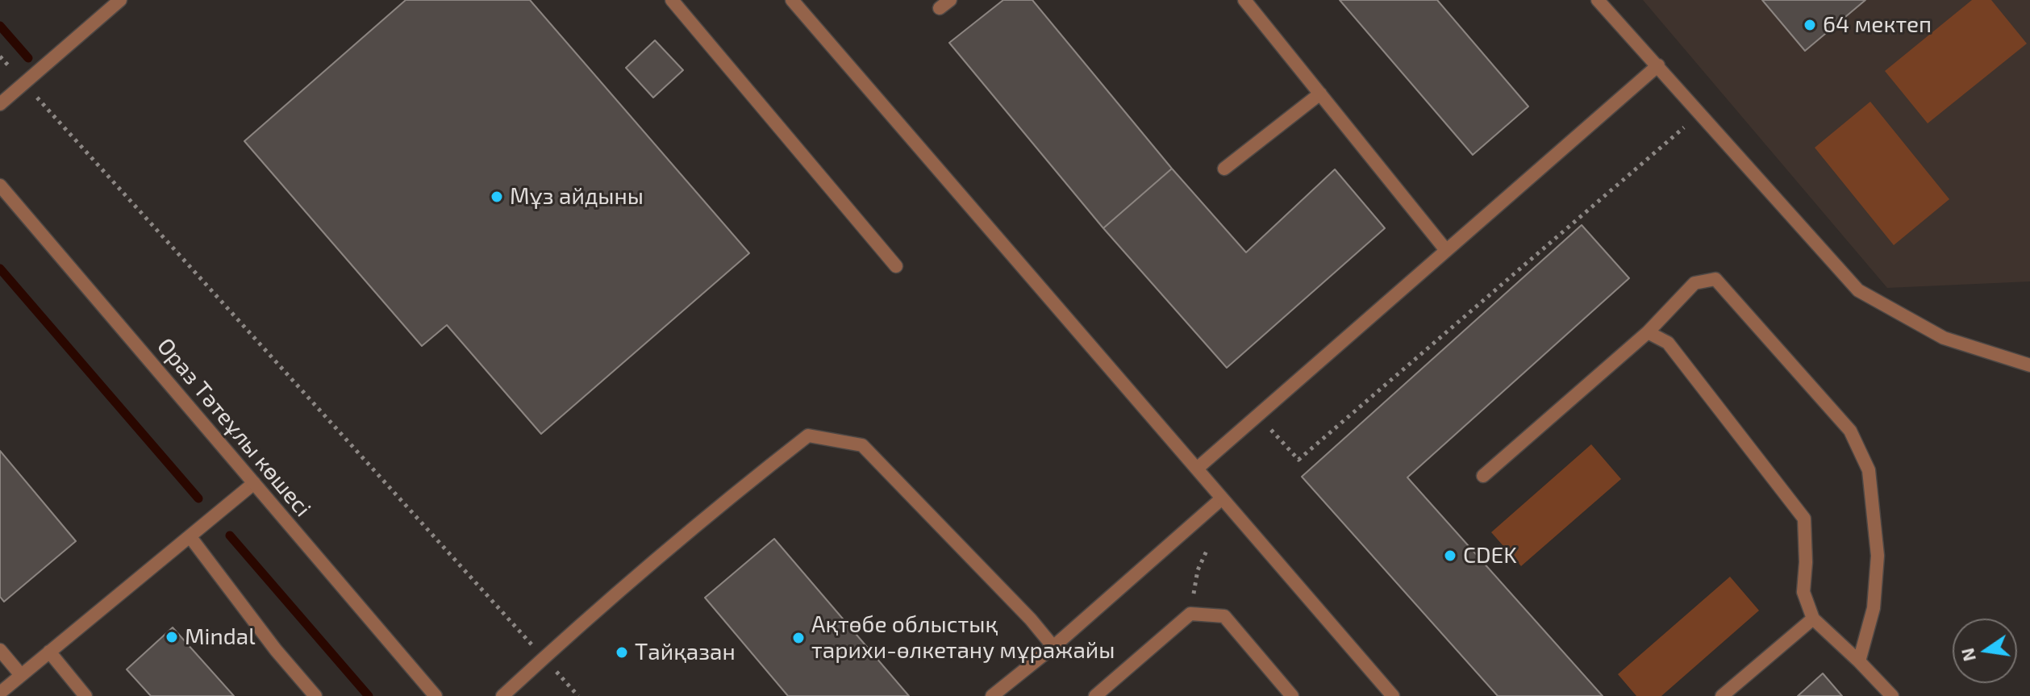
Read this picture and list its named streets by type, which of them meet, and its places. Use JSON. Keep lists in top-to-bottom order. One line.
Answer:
{"streets":{"street":["Ораз Тәтеұлы көшесі"]},"places":["64 мектеп","Мұз айдыны","CDEK","Mindal","Ақтөбе облыстық тарихи-өлкетану мұражайы","Тайқазан"],"north":"left"}
